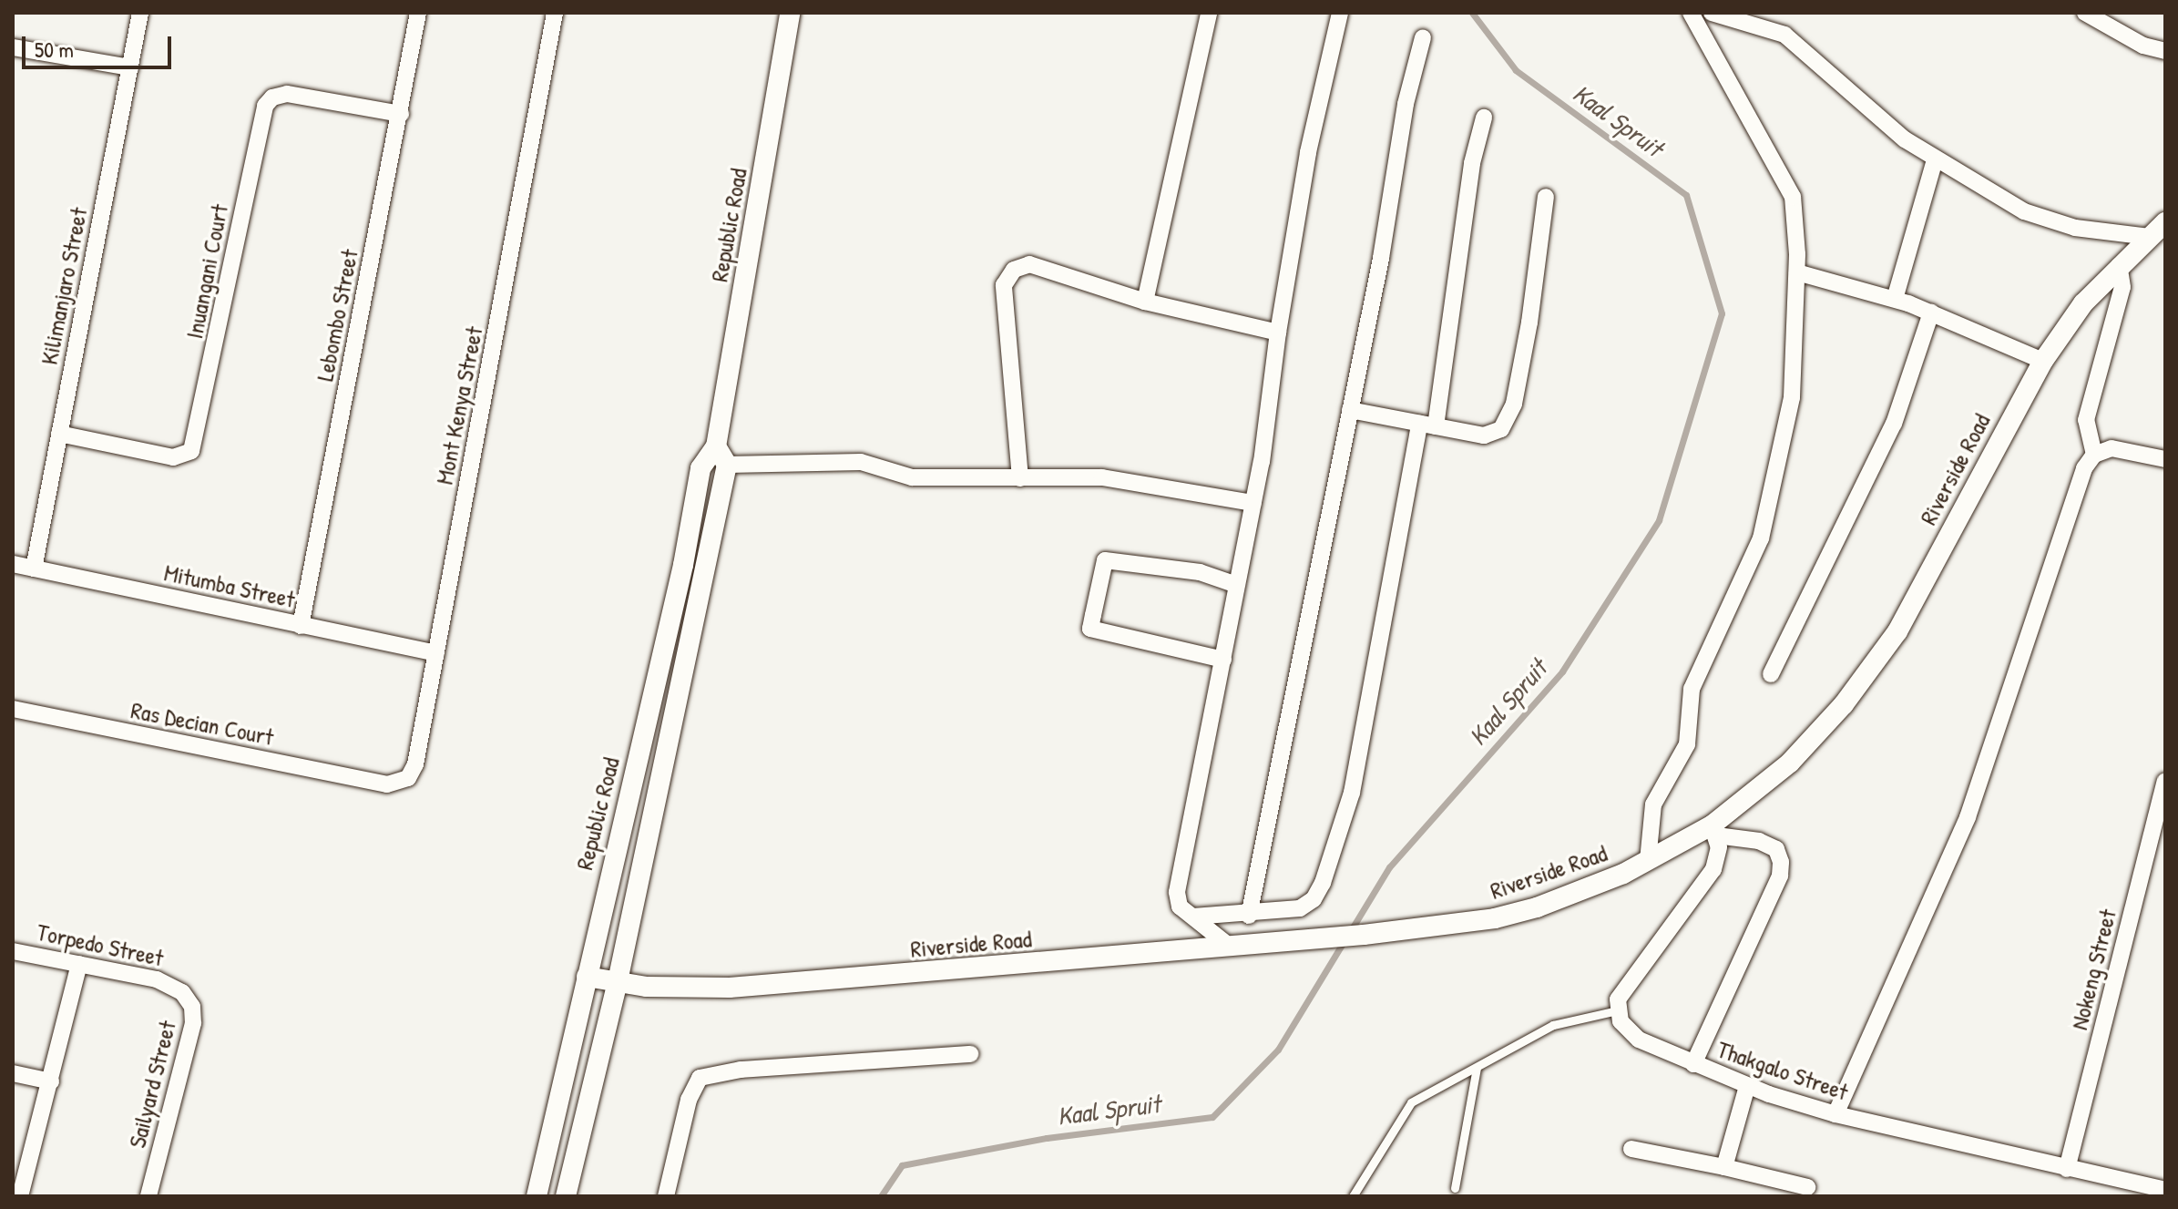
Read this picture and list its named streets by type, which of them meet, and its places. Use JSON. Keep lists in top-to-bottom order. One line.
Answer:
{"streets":{"street":["Republic Road","Inuangani Court","Kilimanjaro Street","Lebombo Street","Mont Kenya Street","Riverside Road","Mitumba Street","Ras Decian Court","Torpedo Street","Nokeng Street","Thakgalo Street","Sailyard Street"]},"crossings":[["Republic Road","Riverside Road"],["Inuangani Court","Kilimanjaro Street"],["Inuangani Court","Lebombo Street"],["Kilimanjaro Street","Mitumba Street"],["Lebombo Street","Mitumba Street"],["Mont Kenya Street","Mitumba Street"],["Mont Kenya Street","Ras Decian Court"],["Torpedo Street","Sailyard Street"],["Nokeng Street","Thakgalo Street"]],"water":["Kaal Spruit"],"scale_bar":"50 m"}
